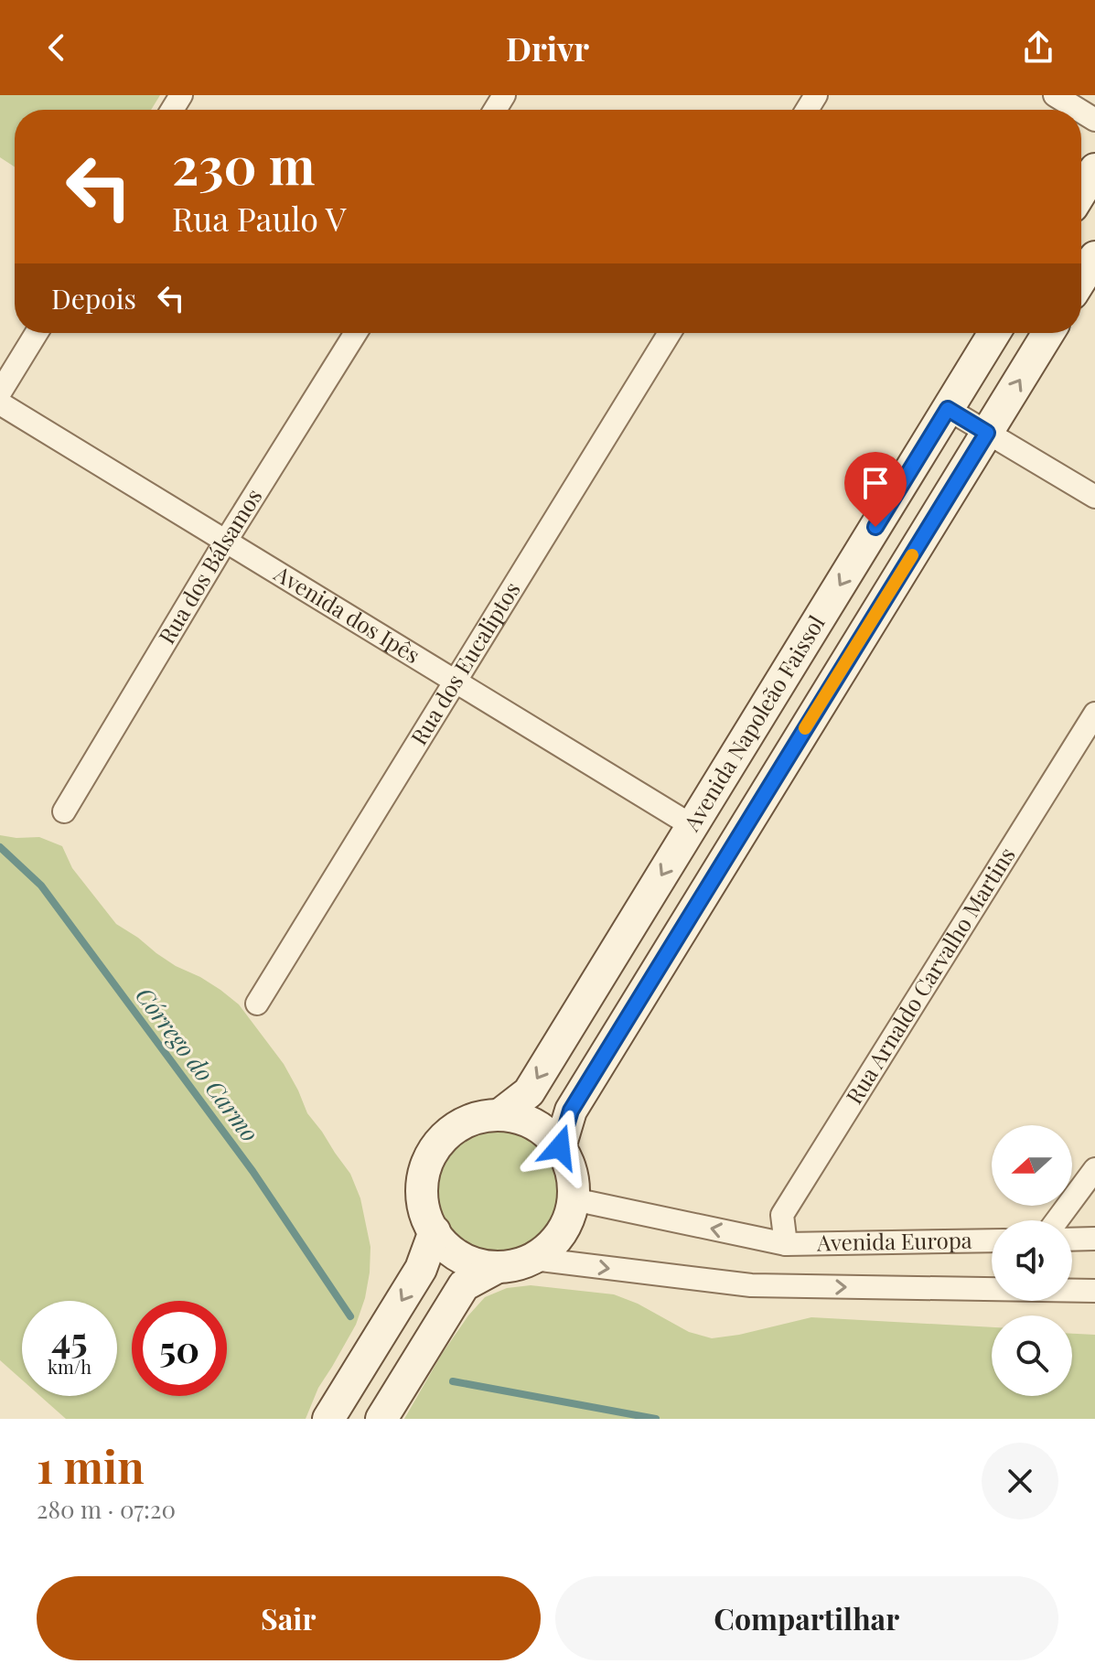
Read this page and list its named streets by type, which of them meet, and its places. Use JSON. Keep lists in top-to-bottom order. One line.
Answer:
{"streets":{"main road":["Avenida Napoleão Faissol"],"street":["Rua dos Bálsamos","Avenida dos Ipês","Rua dos Eucaliptos","Rua Arnaldo Carvalho Martins","Avenida Europa"]},"crossings":[["Rua dos Bálsamos","Avenida dos Ipês"],["Avenida dos Ipês","Rua dos Eucaliptos"],["Avenida dos Ipês","Avenida Napoleão Faissol"],["Avenida Napoleão Faissol","Avenida Europa"],["Rua Arnaldo Carvalho Martins","Avenida Europa"]],"water":["Córrego do Carmo"],"north":"left","page":{"header":"Drivr","turn":["230 m","Rua Paulo V"],"then":"Depois","speed":"45 km/h","limit":"50","heading":["1 min","280 m · 07:20"],"buttons":["Sair","Compartilhar"]}}
